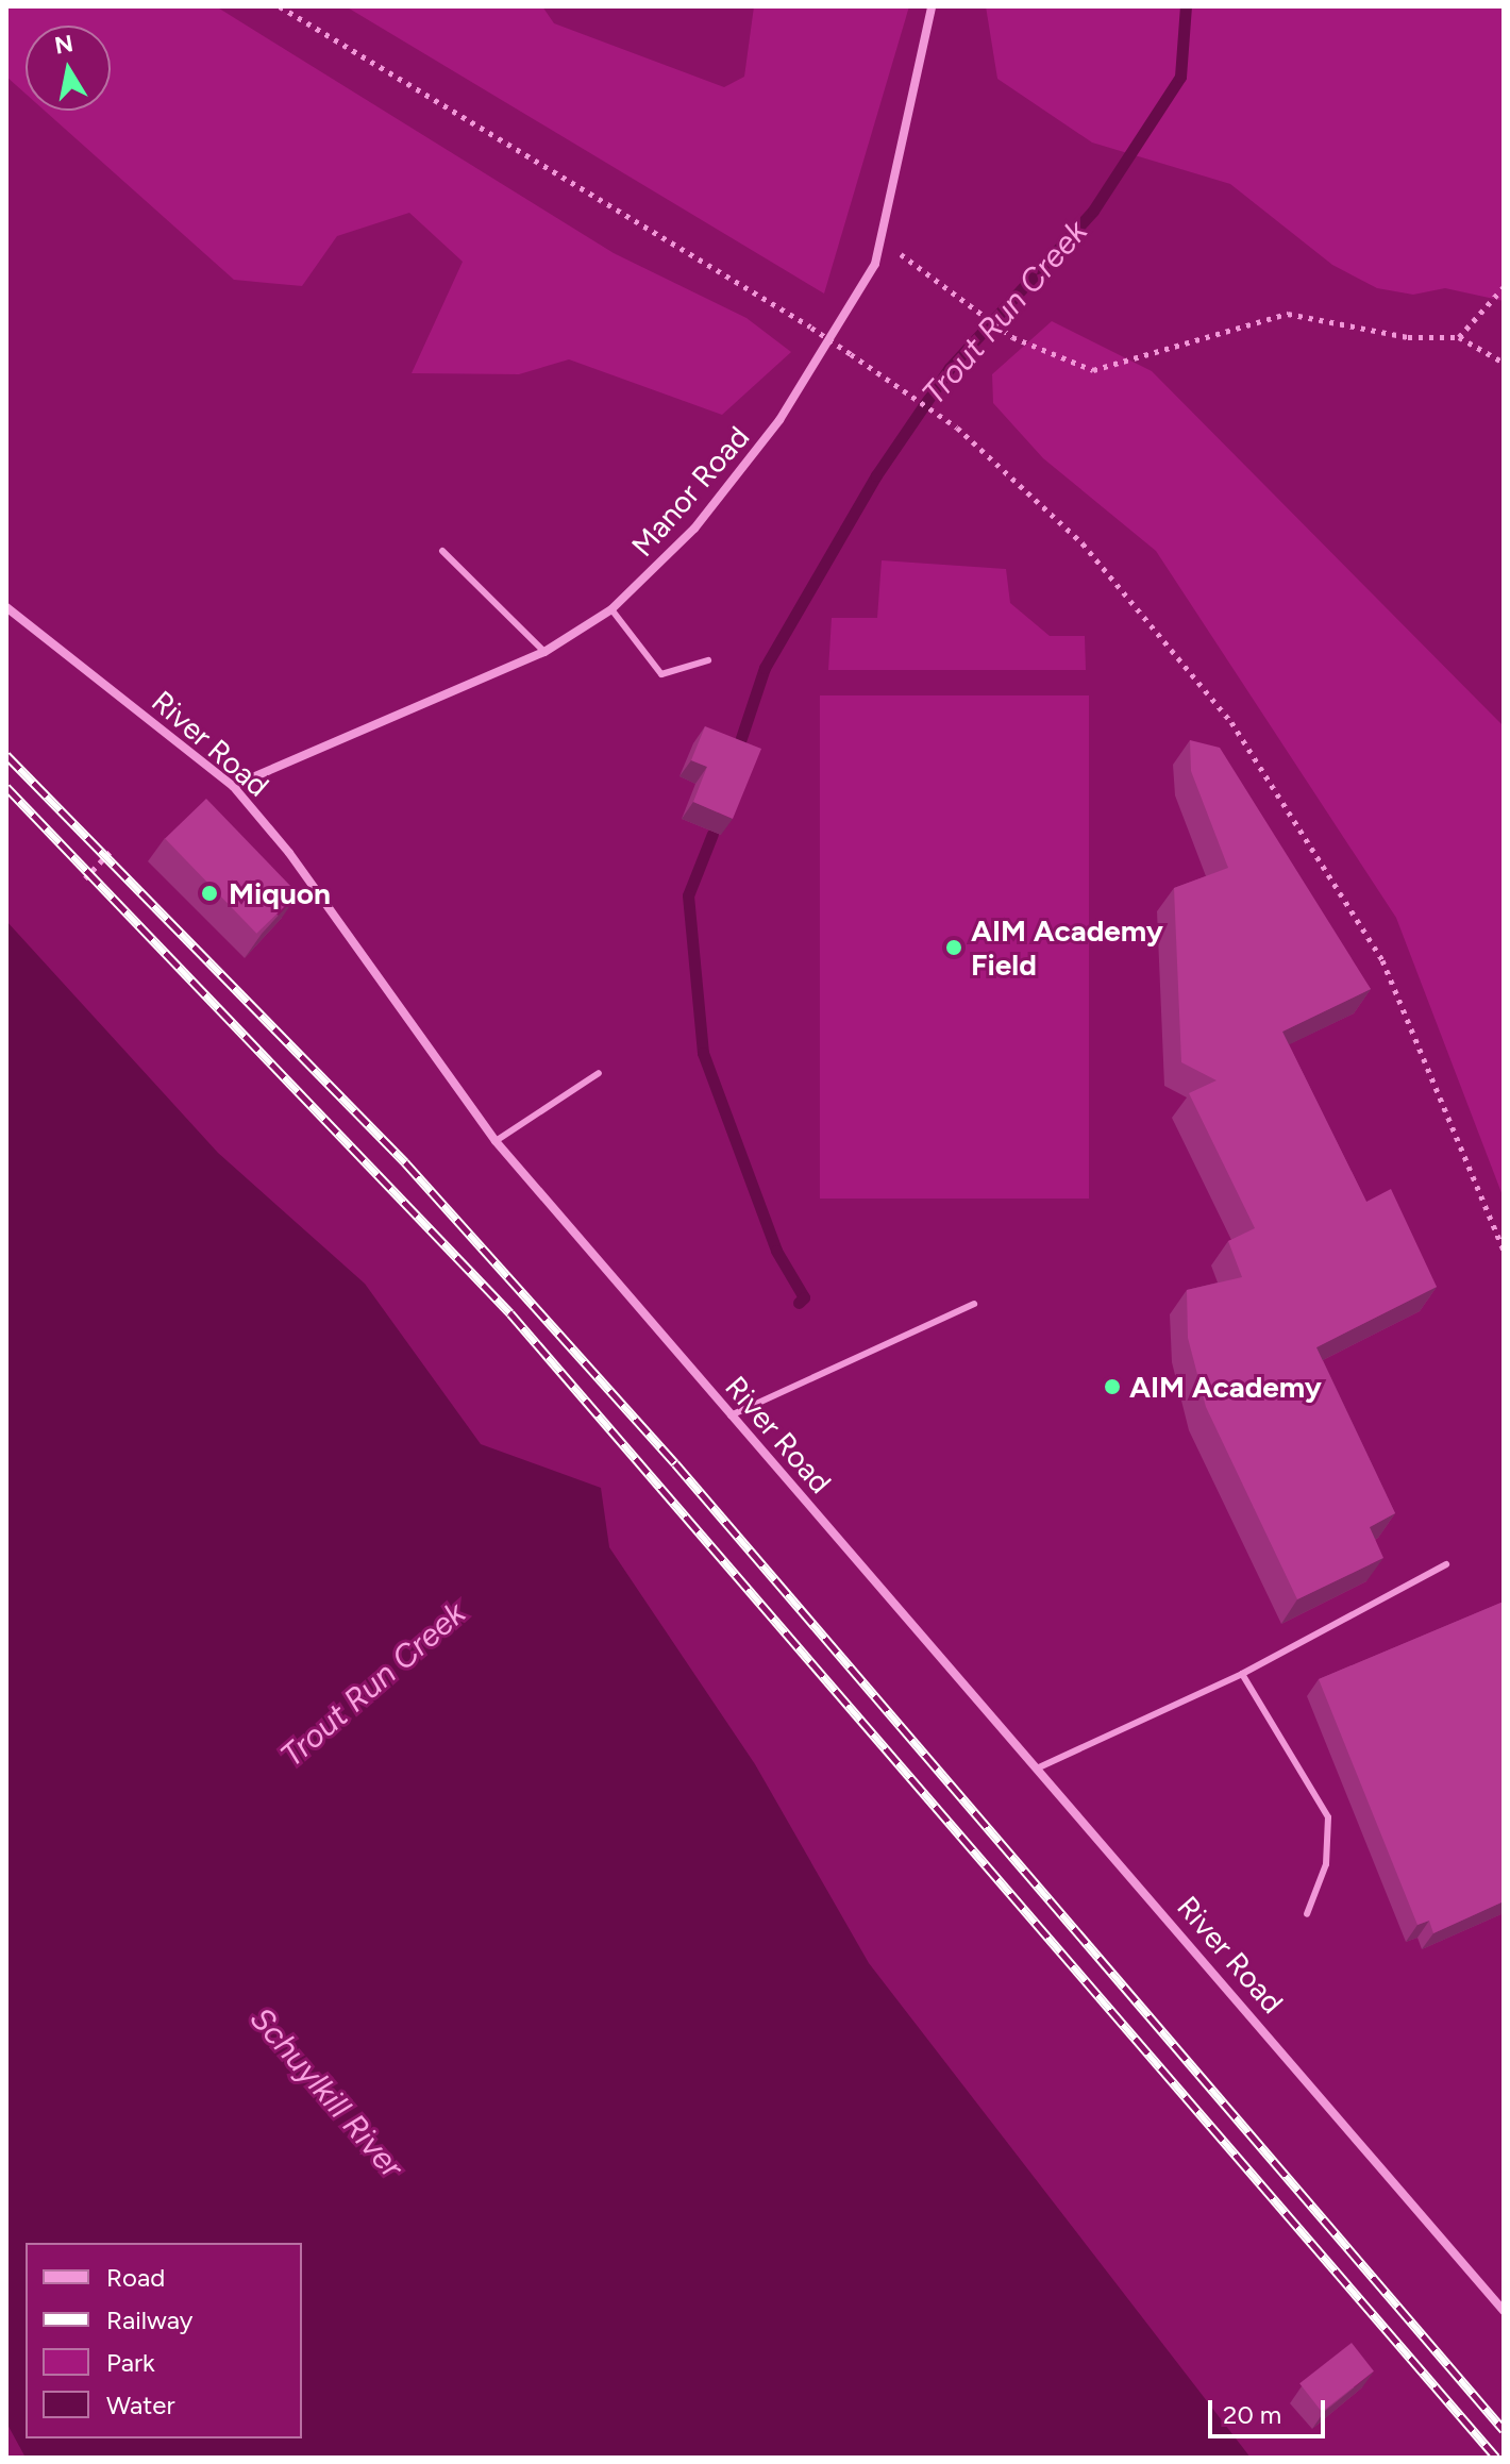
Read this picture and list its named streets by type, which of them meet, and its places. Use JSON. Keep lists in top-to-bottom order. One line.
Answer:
{"streets":{"street":["Manor Road","River Road"]},"crossings":[["Manor Road","River Road"]],"water":["Trout Run Creek","Schuylkill River"],"places":["Miquon","AIM Academy Field","AIM Academy"],"legend":["Road","Railway","Park","Water"],"scale_bar":"20 m","north":"top"}
